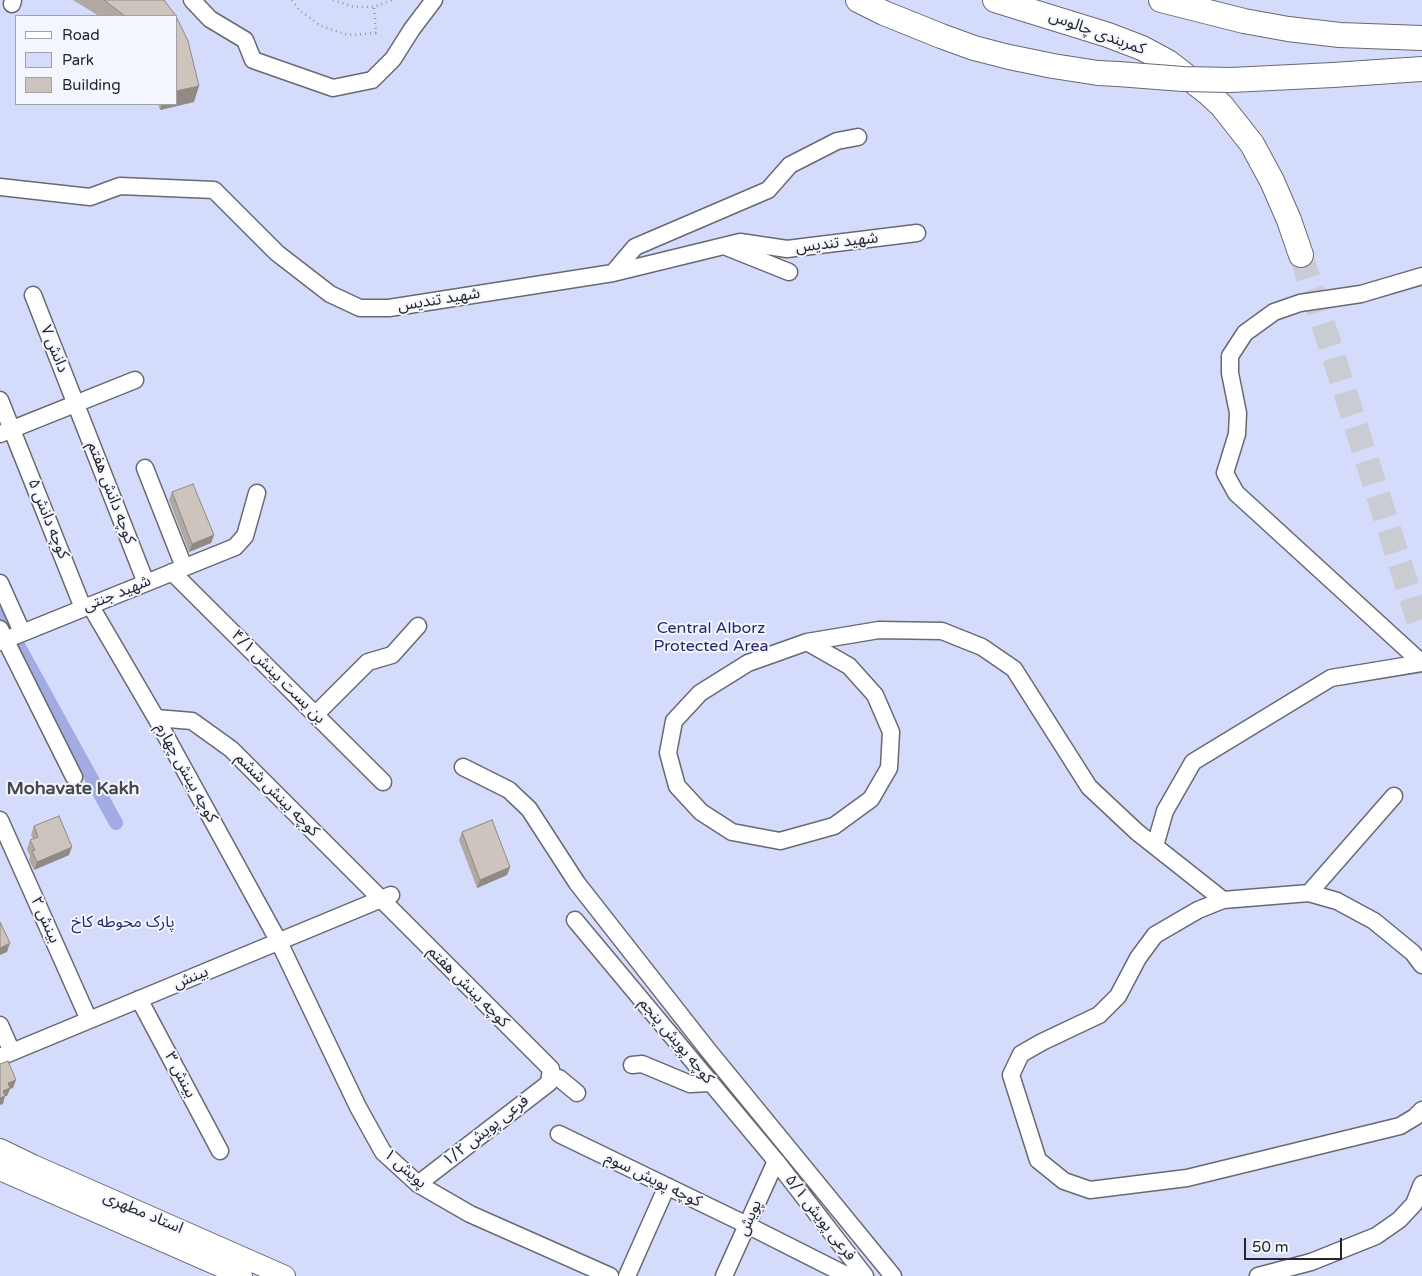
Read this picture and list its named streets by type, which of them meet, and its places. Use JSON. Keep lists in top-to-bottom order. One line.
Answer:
{"streets":{"highway":["کمربندی چالوس"],"main road":["استاد مطهری"],"street":["شهید تندیس","دانش ۷","کوچه دانش هفتم","کوچه دانش ۵","شهید جنتی","بن بست بینش ۴/۱","کوچه بینش چهارم","کوچه بینش ششم","بینش ۲","بینش","کوچه بینش هفتم","کوچه پویش پنجم","بینش ۳","فرعی پویش ۱/۲","پویش ۱","کوچه پویش سوم","پویش","فرعی پویش ۵/۱"]},"crossings":[["دانش ۷","کوچه دانش هفتم"],["کوچه دانش هفتم","شهید جنتی"],["کوچه دانش ۵","شهید جنتی"],["کوچه دانش ۵","کوچه بینش چهارم"],["شهید جنتی","بن بست بینش ۴/۱"],["شهید جنتی","کوچه بینش چهارم"],["کوچه بینش چهارم","کوچه بینش ششم"],["کوچه بینش چهارم","بینش"],["کوچه بینش چهارم","پویش ۱"],["کوچه بینش ششم","بینش"],["کوچه بینش ششم","کوچه بینش هفتم"],["بینش ۲","بینش"],["بینش","کوچه بینش هفتم"],["بینش","بینش ۳"],["بینش","پویش ۱"],["کوچه بینش هفتم","فرعی پویش ۱/۲"],["کوچه پویش پنجم","پویش"],["کوچه پویش پنجم","فرعی پویش ۵/۱"],["فرعی پویش ۱/۲","پویش ۱"],["کوچه پویش سوم","پویش"],["پویش","فرعی پویش ۵/۱"]],"districts":["Mohavate Kakh"],"parks":["Central Alborz Protected Area","پارک محوطه کاخ"],"legend":["Road","Park","Building"],"scale_bar":"50 m"}
